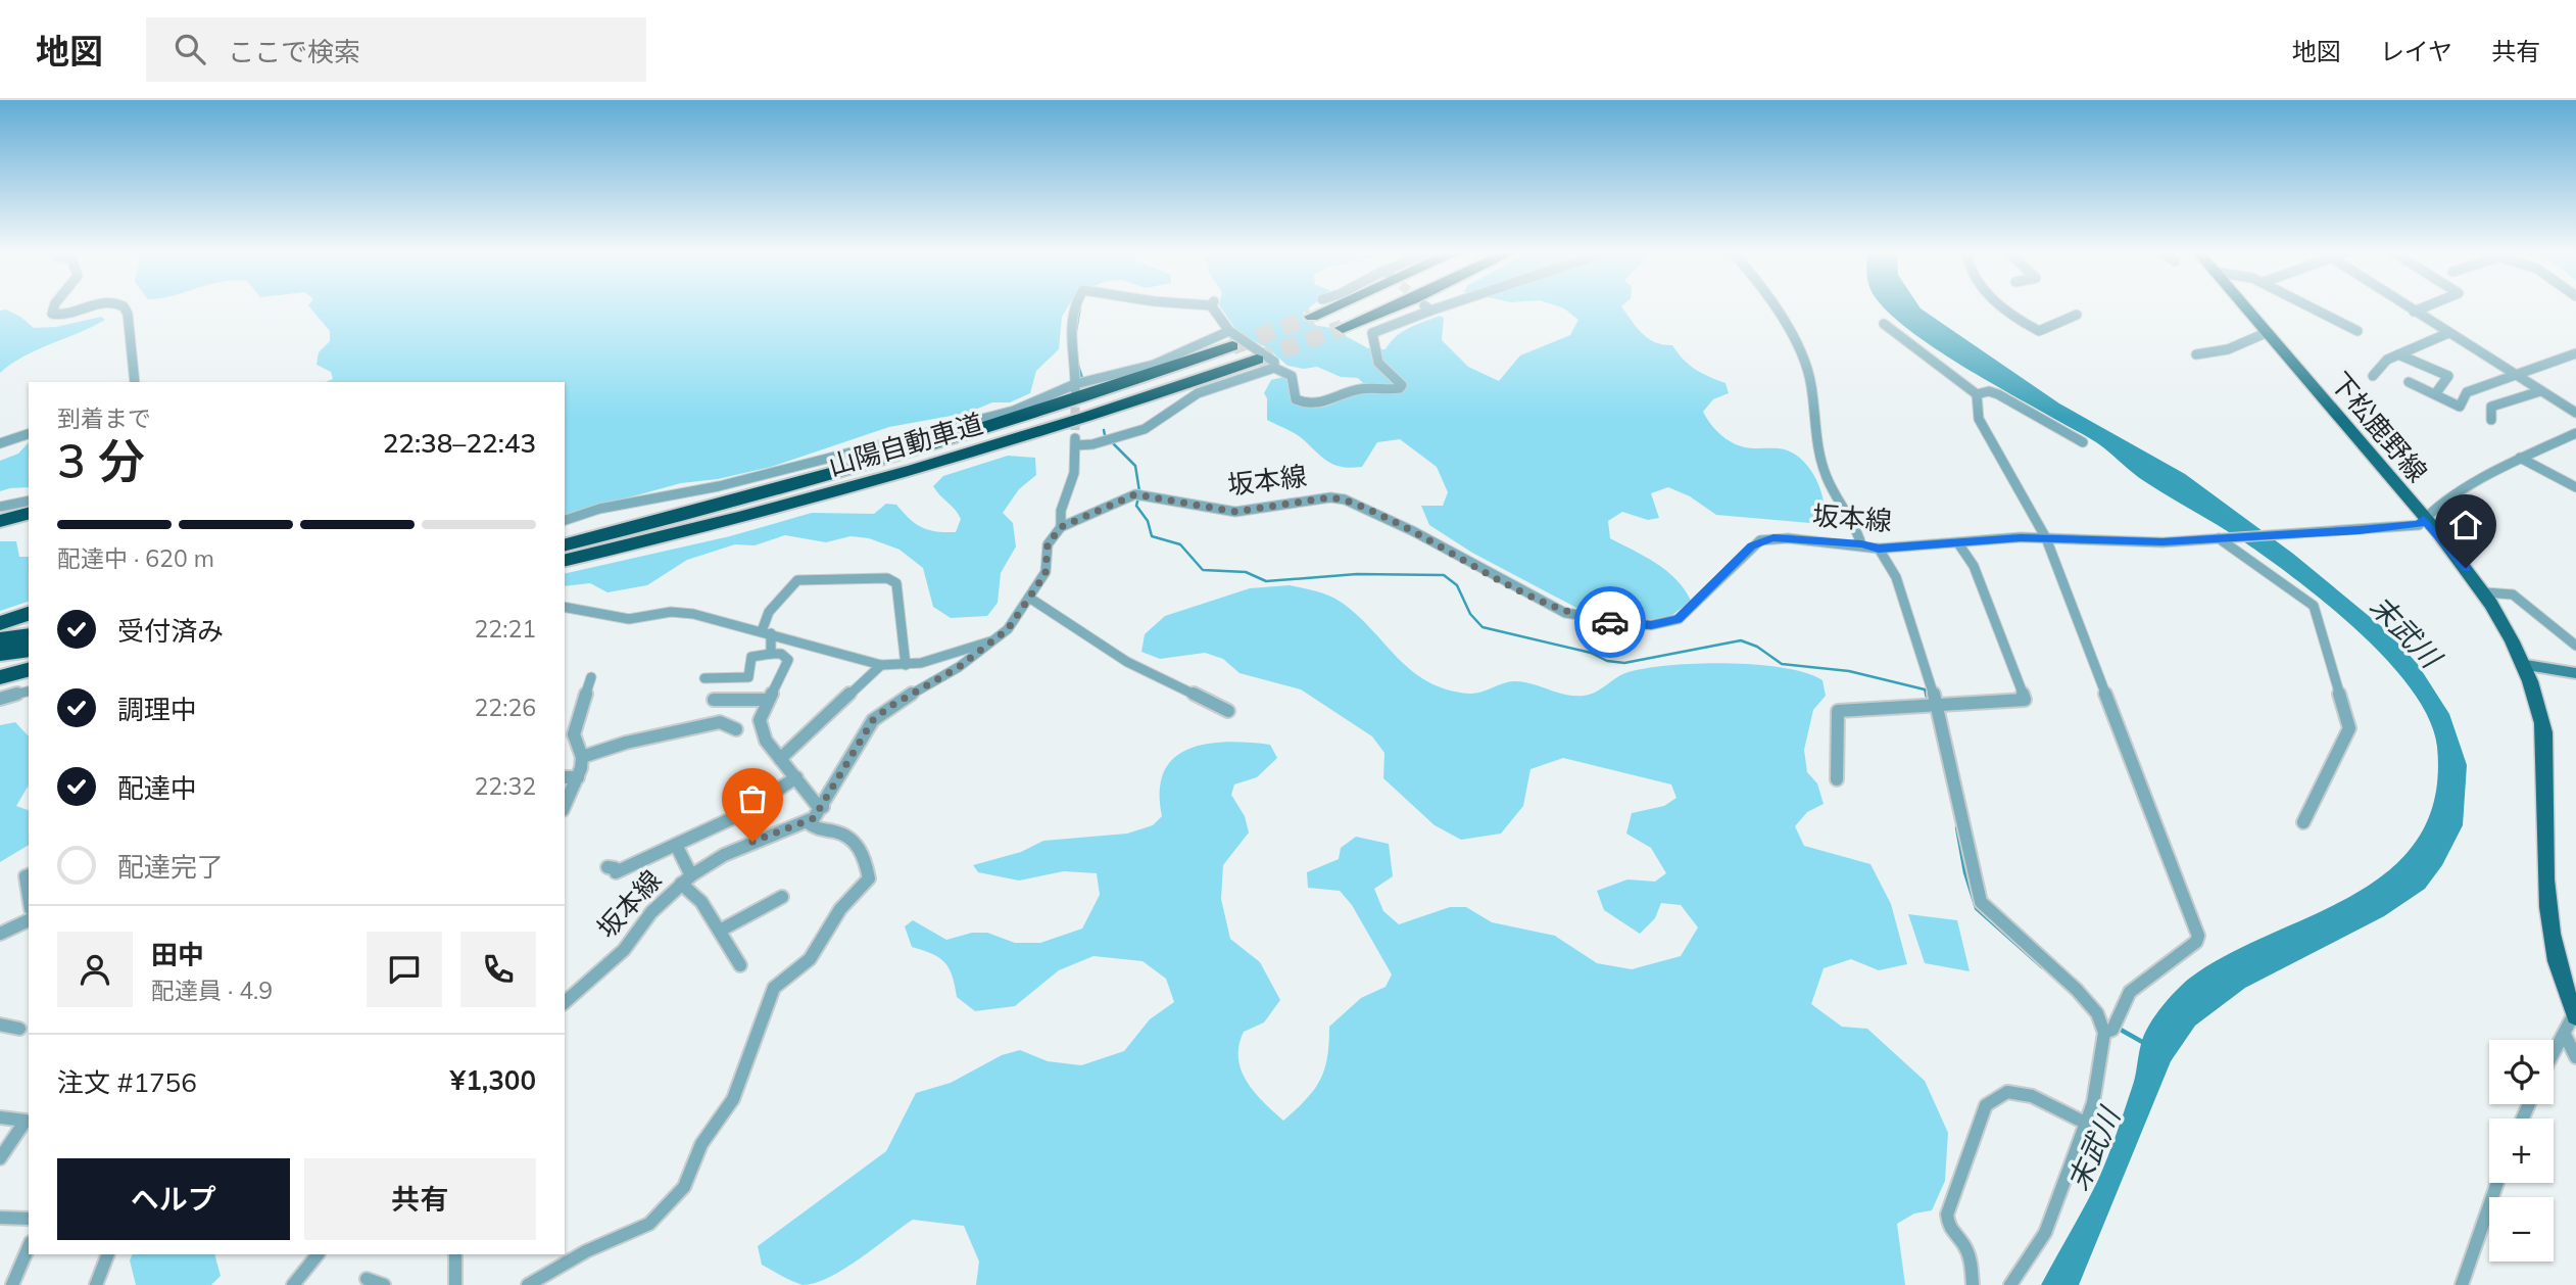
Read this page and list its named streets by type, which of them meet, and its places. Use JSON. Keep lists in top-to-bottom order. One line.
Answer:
{"streets":{"highway":["山陽自動車道"],"main road":["下松鹿野線"],"street":["坂本線"]},"crossings":[["下松鹿野線","坂本線"]],"water":["末武川"],"page":{"header":"地図","search":"ここで検索","nav":["地図","レイヤ","共有"],"heading":["3 分","到着まで","22:38–22:43"],"panel":["田中","配達員 · 4.9","注文 #1756","¥1,300"],"bar":"配達中 · 620 m","list":[["受付済み","22:21"],["調理中","22:26"],["配達中","22:32"],"配達完了"],"map_buttons":["+","−"],"buttons":["ヘルプ","共有"]}}
